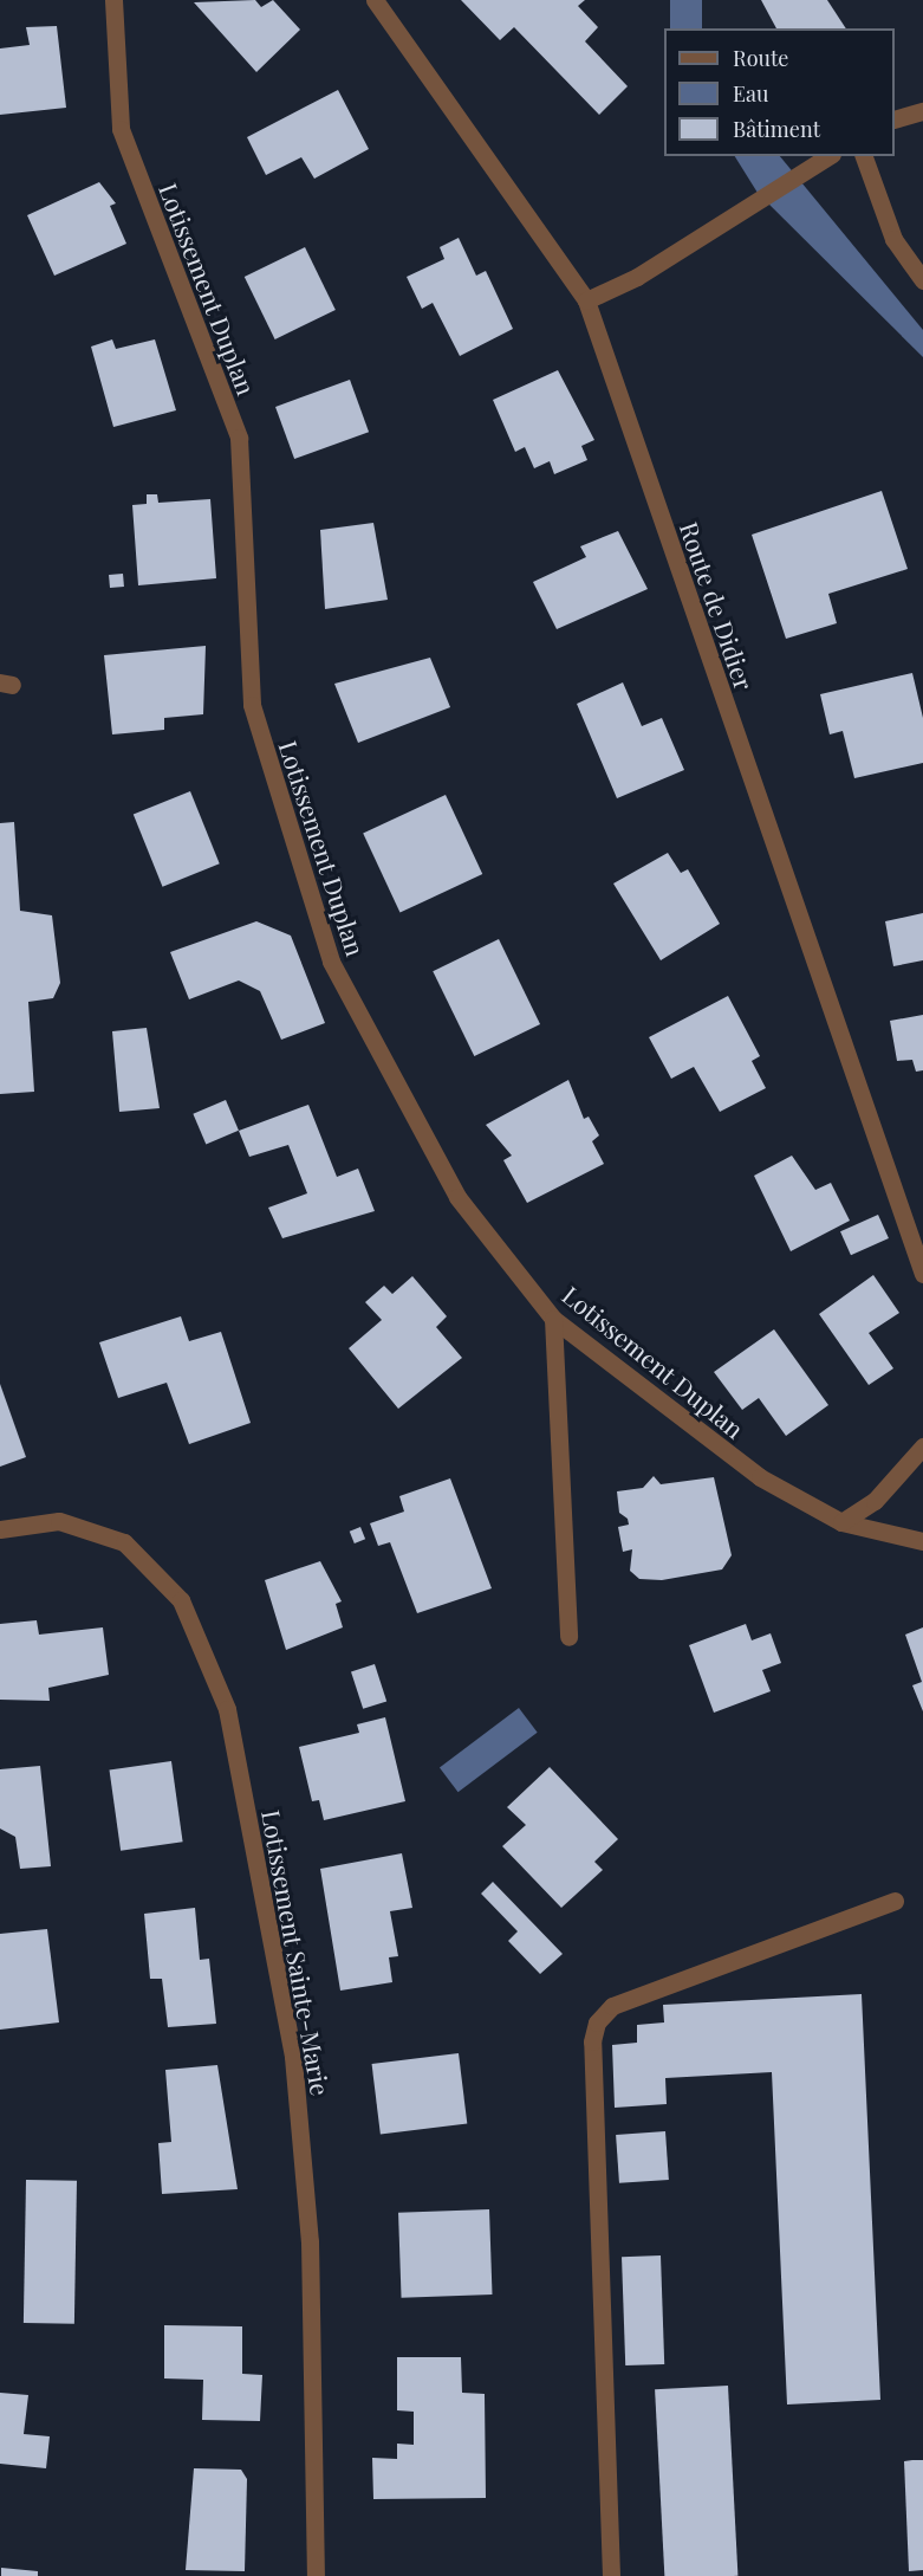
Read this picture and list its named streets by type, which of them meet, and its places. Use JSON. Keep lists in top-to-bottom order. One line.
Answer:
{"streets":{"street":["Lotissement Duplan","Route de Didier","Lotissement Sainte-Marie"]},"legend":["Route","Eau","Bâtiment"]}
